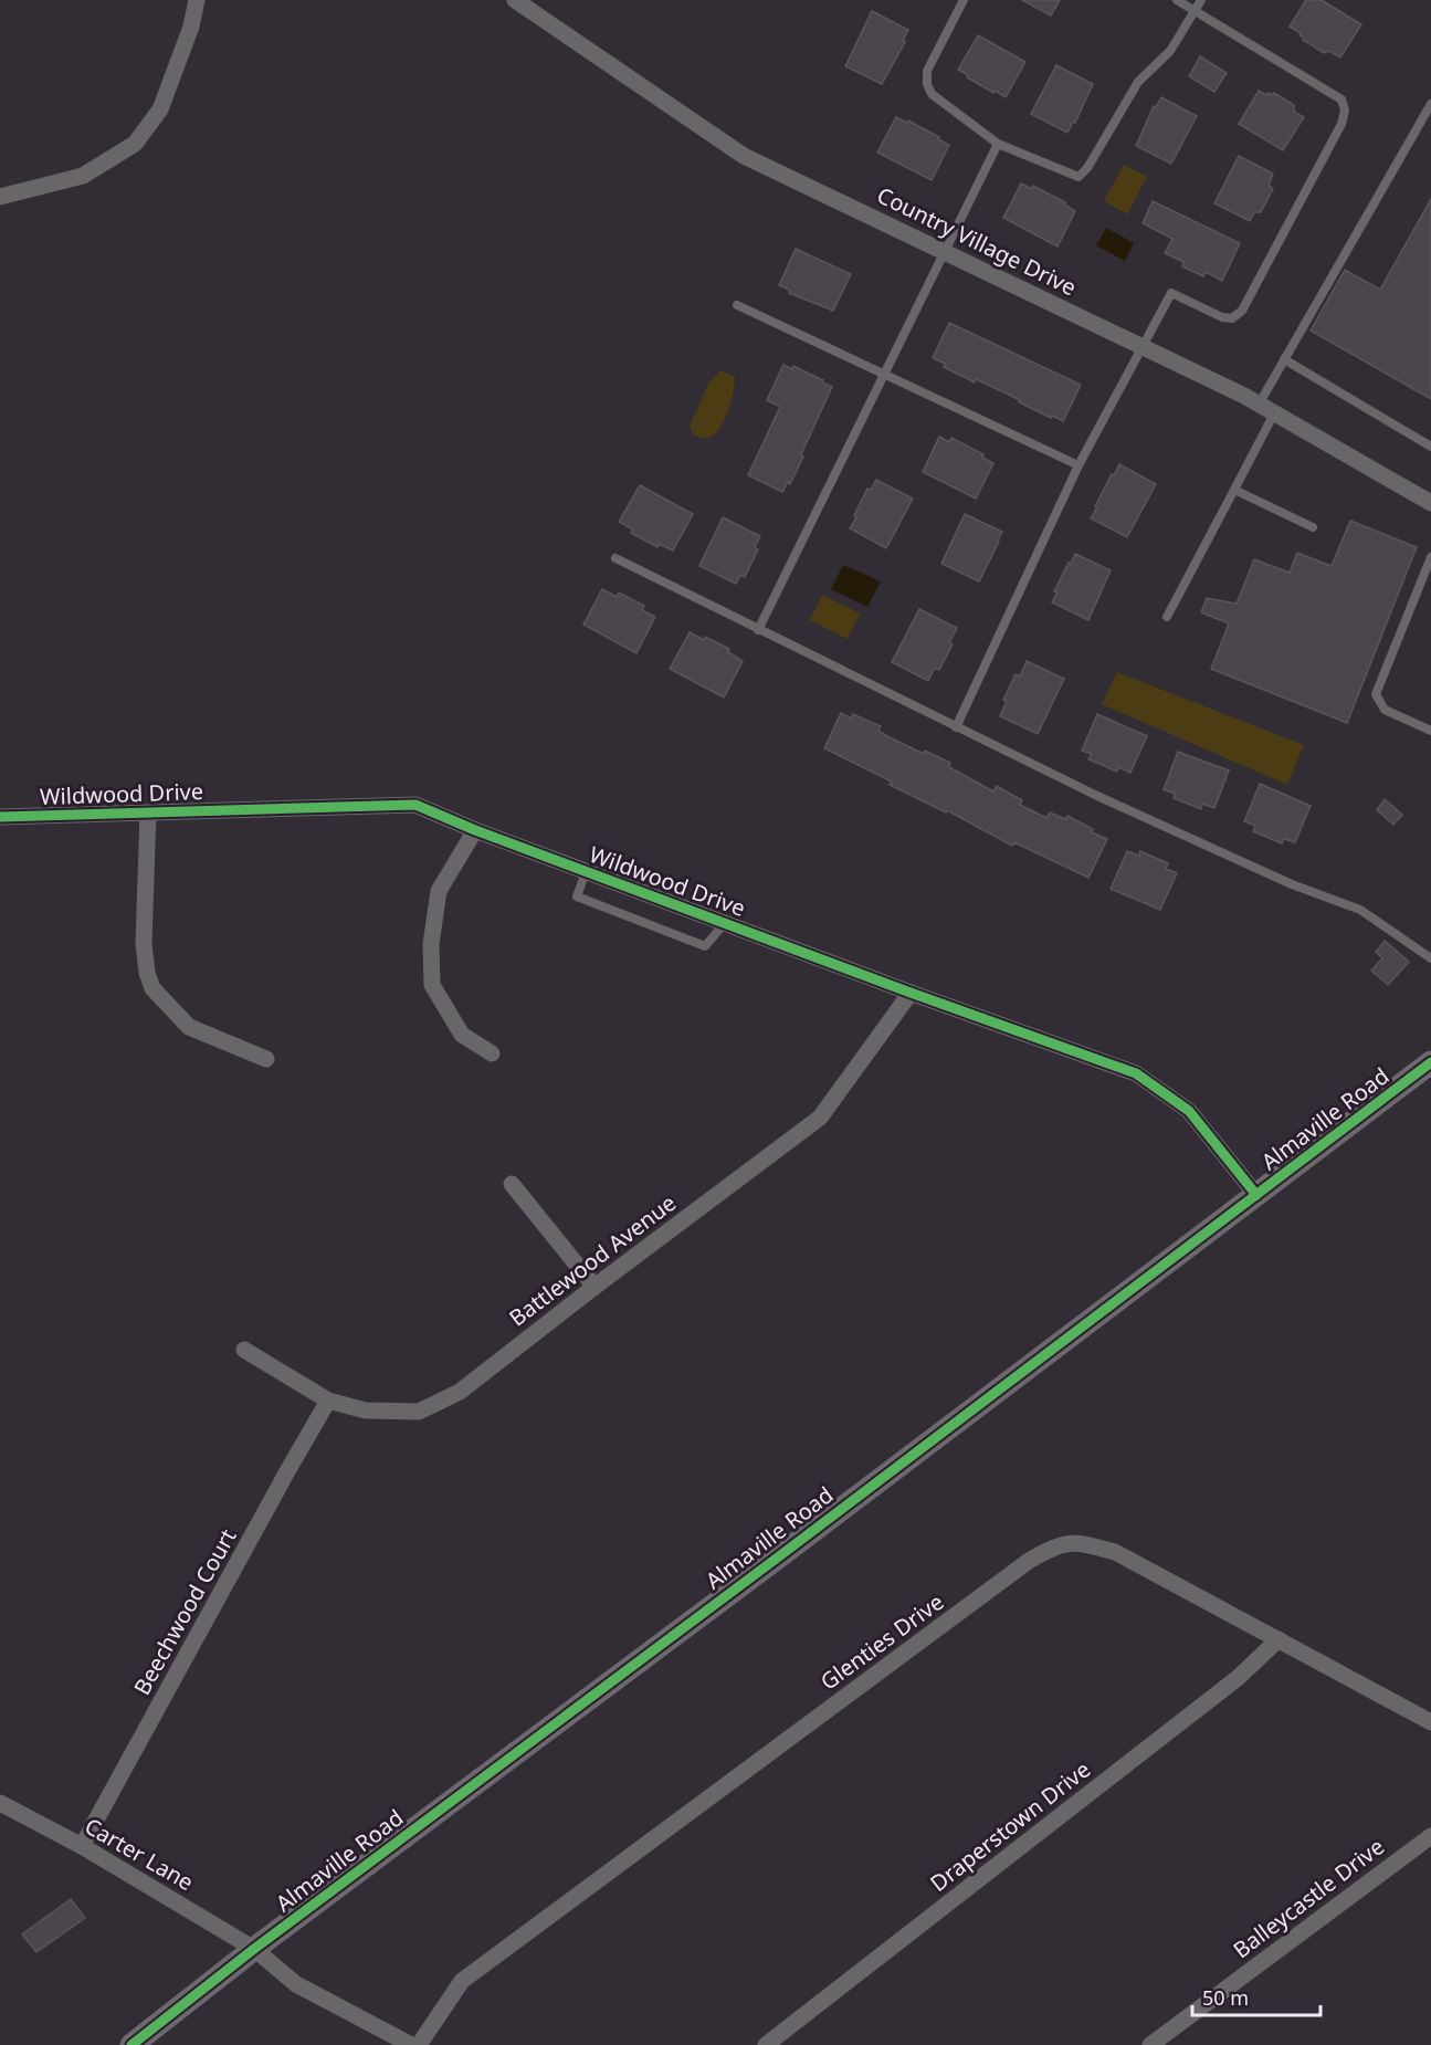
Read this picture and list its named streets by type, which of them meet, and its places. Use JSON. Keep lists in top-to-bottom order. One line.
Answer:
{"streets":{"street":["Country Village Drive","Wildwood Drive","Almaville Road","Battlewood Avenue","Beechwood Court","Glenties Drive","Draperstown Drive","Carter Lane","Balleycastle Drive"]},"crossings":[["Wildwood Drive","Almaville Road"],["Wildwood Drive","Battlewood Avenue"],["Almaville Road","Carter Lane"],["Battlewood Avenue","Beechwood Court"],["Beechwood Court","Carter Lane"],["Glenties Drive","Draperstown Drive"]],"scale_bar":"50 m"}
